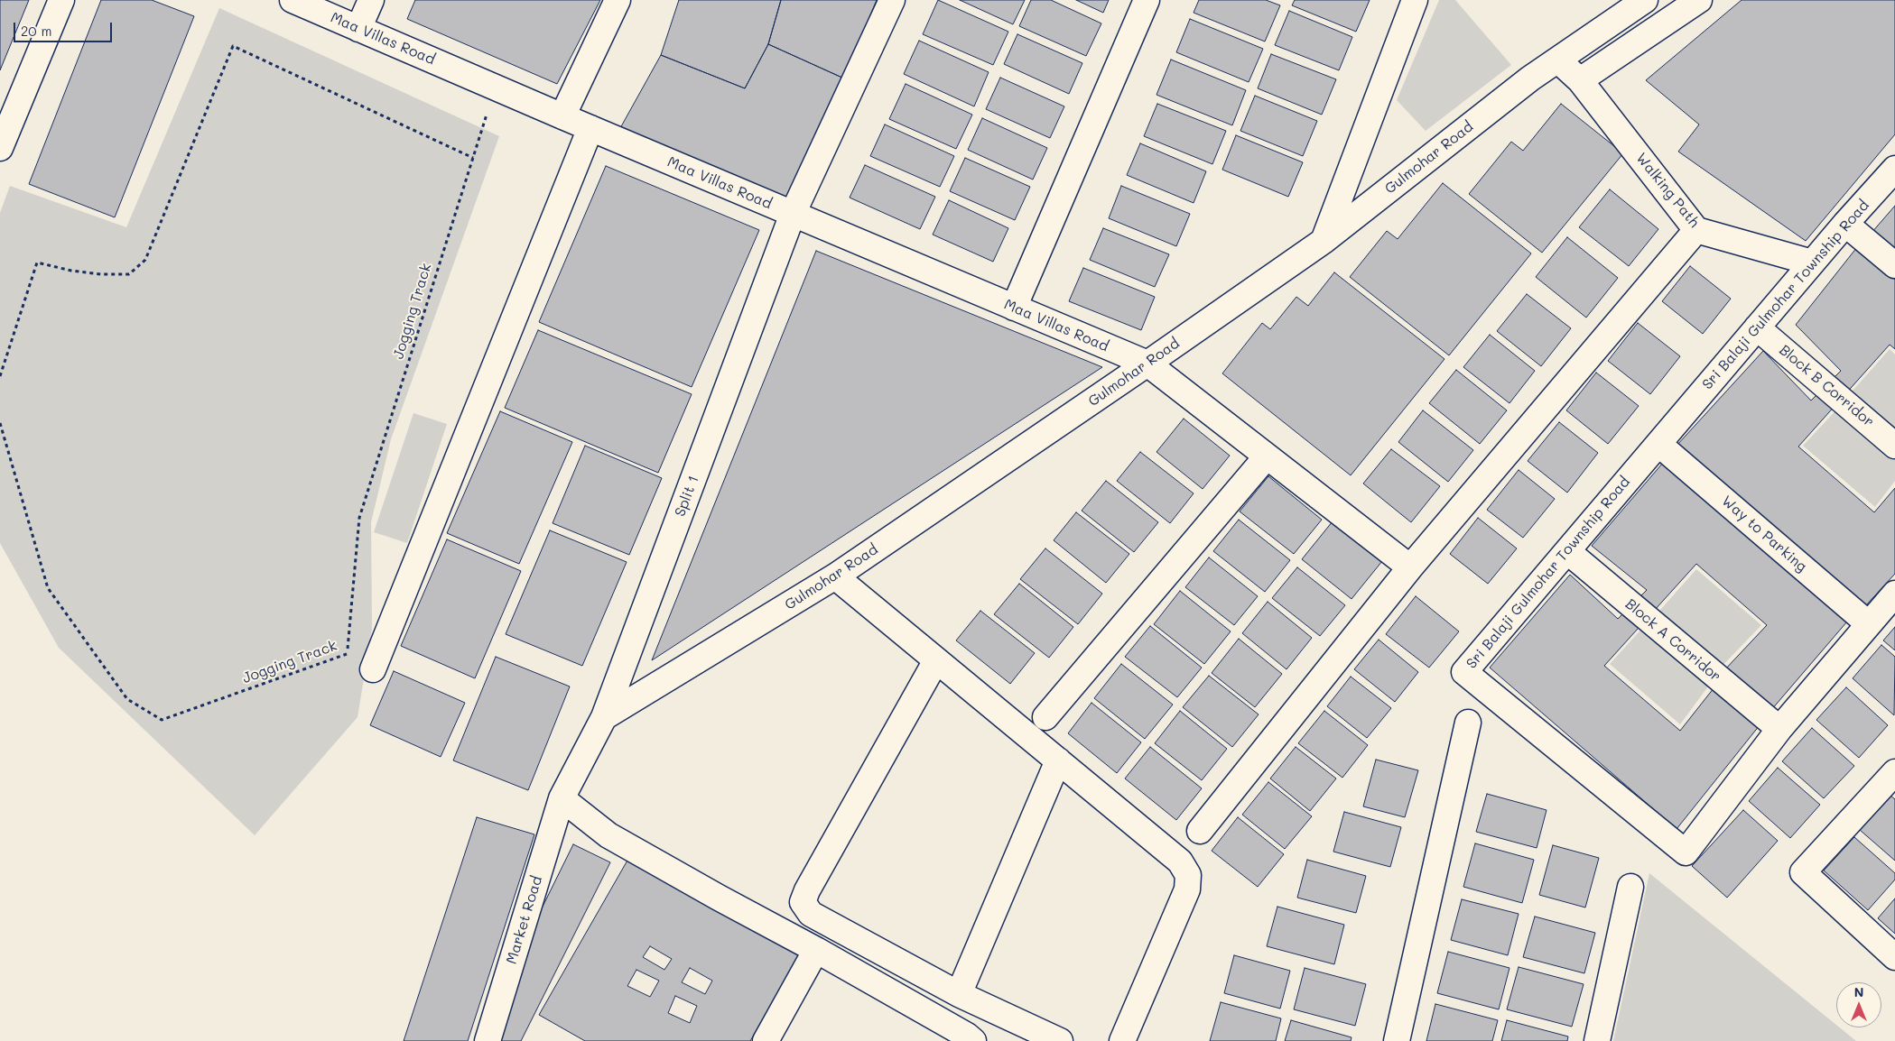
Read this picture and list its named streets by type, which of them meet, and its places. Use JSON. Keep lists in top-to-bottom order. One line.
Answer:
{"streets":{"street":["Maa Villas Road","Gulmohar Road","Walking Path","Sri Balaji Gulmohar Township Road","Block B Corridor","Split 1","Way to Parking","Block A Corridor","Market Road"],"path":["Jogging Track"]},"crossings":[["Maa Villas Road","Gulmohar Road"],["Maa Villas Road","Split 1"],["Gulmohar Road","Walking Path"],["Gulmohar Road","Split 1"],["Walking Path","Sri Balaji Gulmohar Township Road"],["Sri Balaji Gulmohar Township Road","Block B Corridor"],["Sri Balaji Gulmohar Township Road","Way to Parking"],["Sri Balaji Gulmohar Township Road","Block A Corridor"],["Split 1","Market Road"]],"scale_bar":"20 m","north":"top"}
